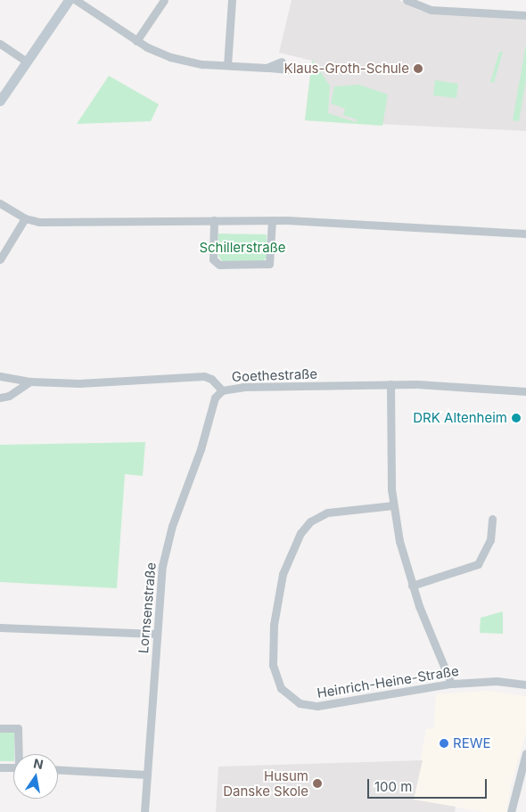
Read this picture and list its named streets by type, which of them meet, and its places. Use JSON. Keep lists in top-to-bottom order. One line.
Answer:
{"streets":{"street":["Goethestraße","Lornsenstraße","Heinrich-Heine-Straße"]},"crossings":[["Goethestraße","Lornsenstraße"]],"parks":["Schillerstraße"],"places":["Klaus-Groth-Schule","DRK Altenheim","REWE","Husum Danske Skole"],"scale_bar":"100 m","north":"top"}
